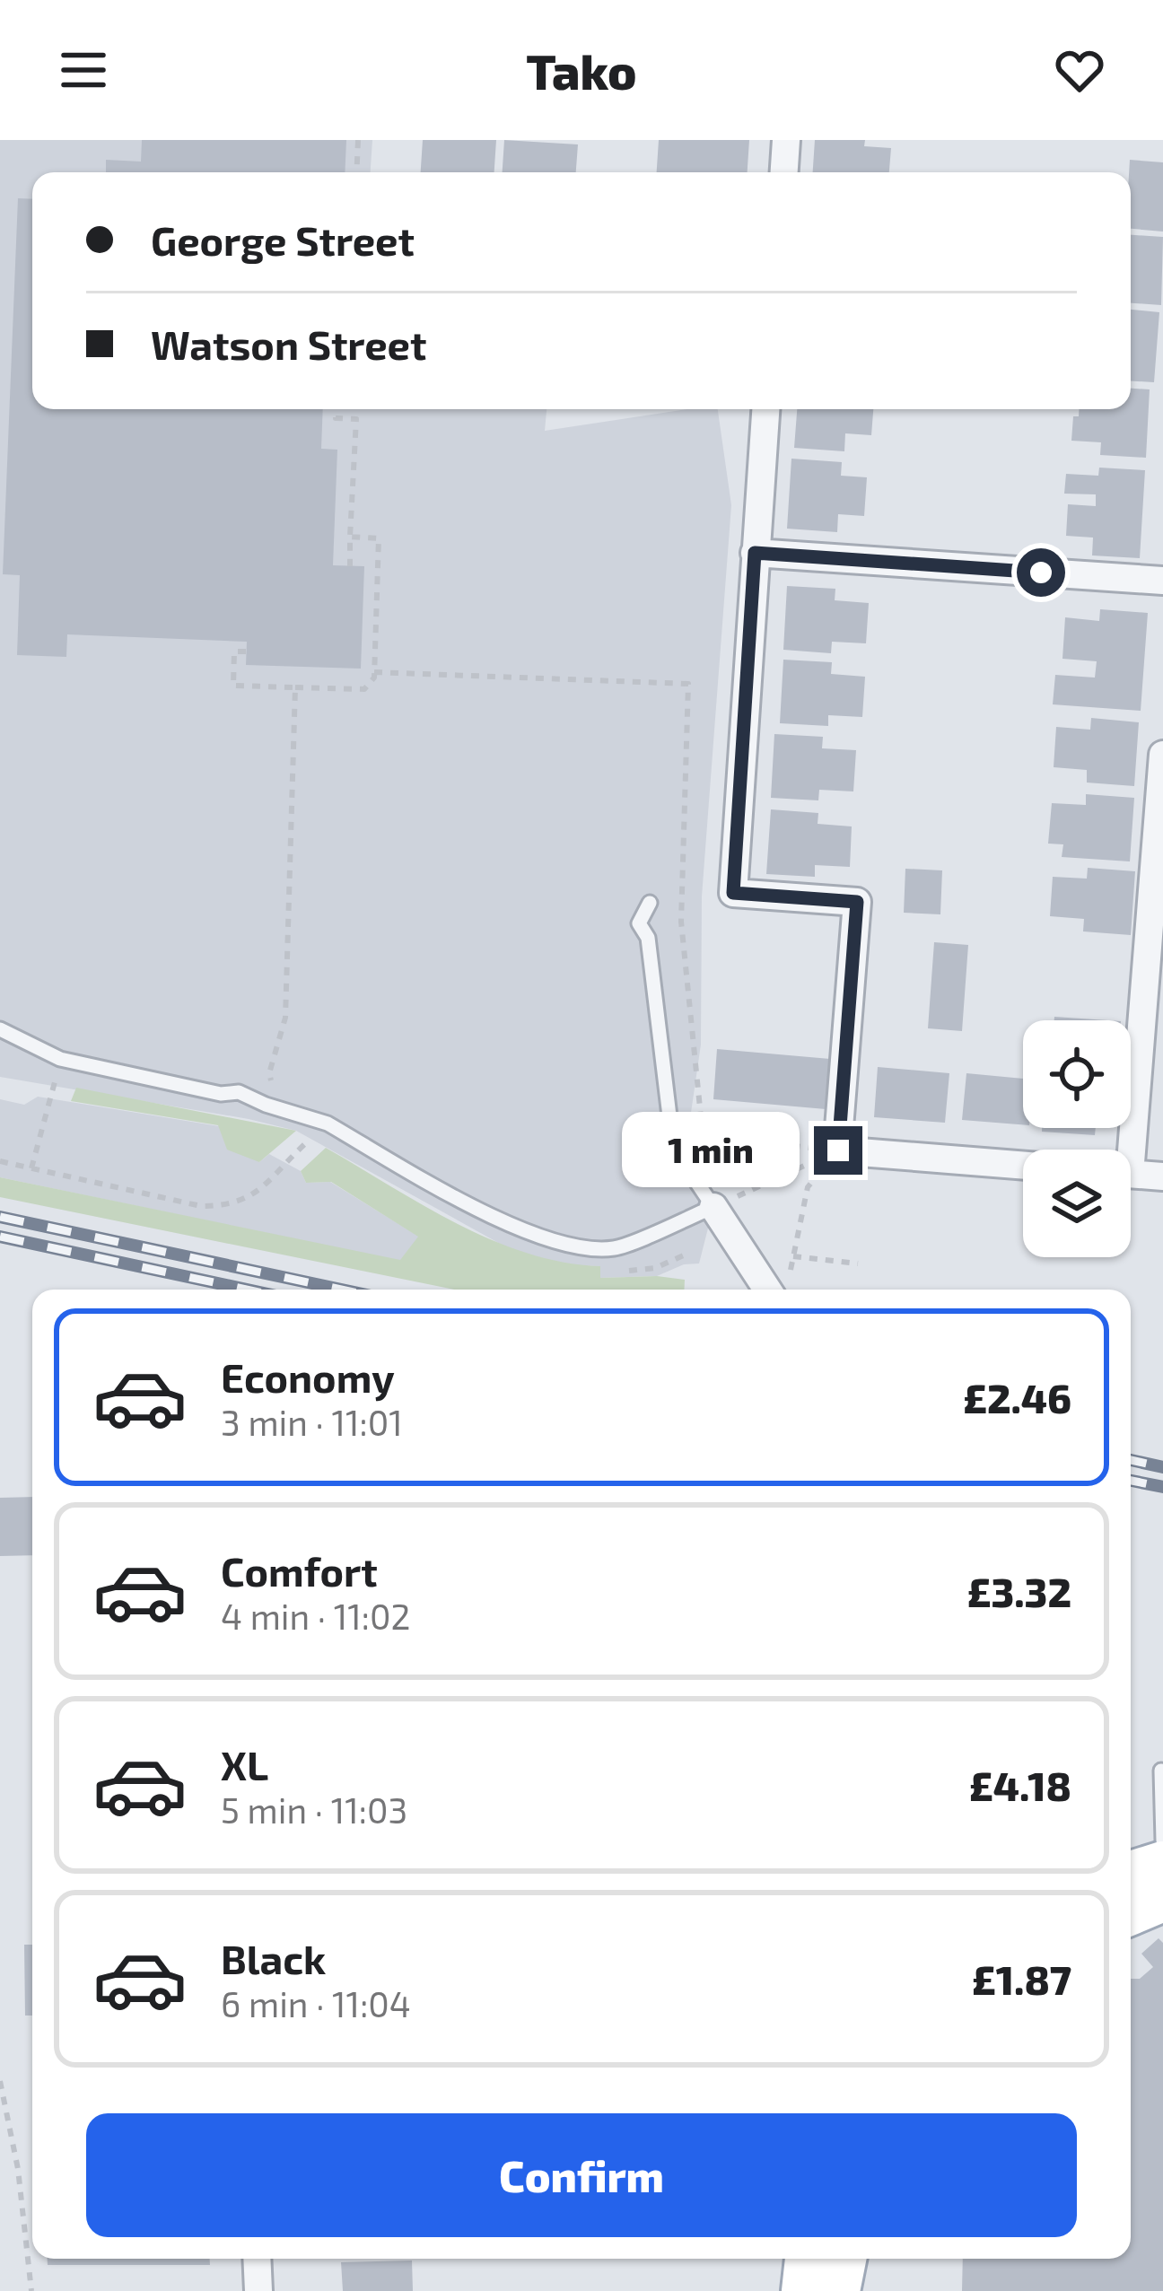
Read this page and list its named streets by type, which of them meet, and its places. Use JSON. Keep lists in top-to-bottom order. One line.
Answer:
{"page":{"header":"Tako","banner":["George Street","Watson Street"],"bubble":"1 min","list":[{"name":"Economy","note":"3 min · 11:01","value":"£2.46"},{"name":"Comfort","note":"4 min · 11:02","value":"£3.32"},{"name":"XL","note":"5 min · 11:03","value":"£4.18"},{"name":"Black","note":"6 min · 11:04","value":"£1.87"}],"buttons":"Confirm"}}
